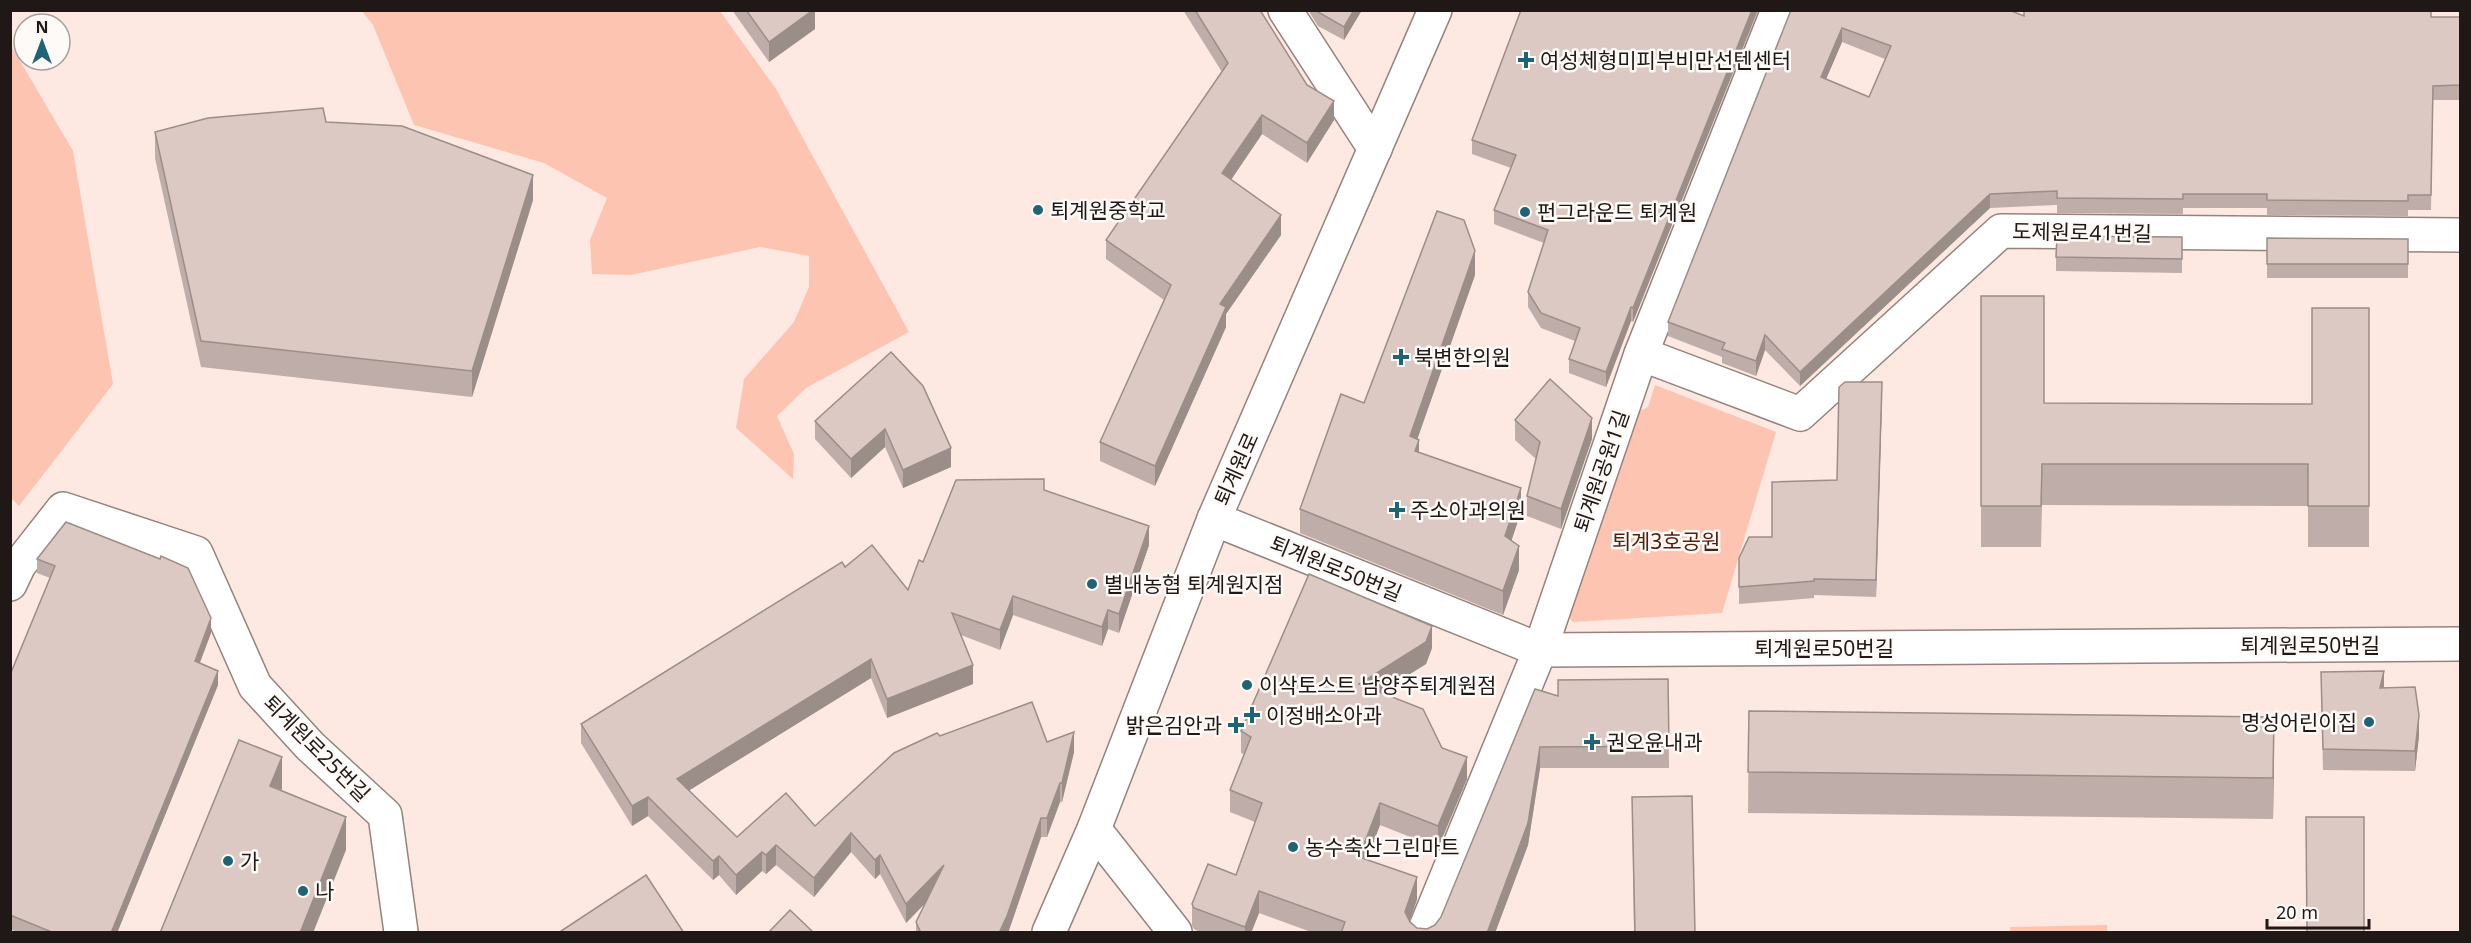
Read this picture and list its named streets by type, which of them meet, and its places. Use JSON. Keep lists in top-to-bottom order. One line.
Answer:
{"streets":{"street":["도제원로41번길","퇴계원로","퇴계원공원1길","퇴계원로50번길","퇴계원로25번길"]},"crossings":[["도제원로41번길","퇴계원공원1길"],["퇴계원로","퇴계원로50번길"],["퇴계원공원1길","퇴계원로50번길"]],"parks":["퇴계3호공원"],"places":{"health":["여성체형미피부비만선텐센터","북변한의원","주소아과의원","이정배소아과","밝은김안과","권오윤내과"],"other":["퇴계원중학교","펀그라운드 퇴계원","별내농협 퇴계원지점","이삭토스트 남양주퇴계원점","명성어린이집","농수축산그린마트","가","나"]},"scale_bar":"20 m","north":"top"}
